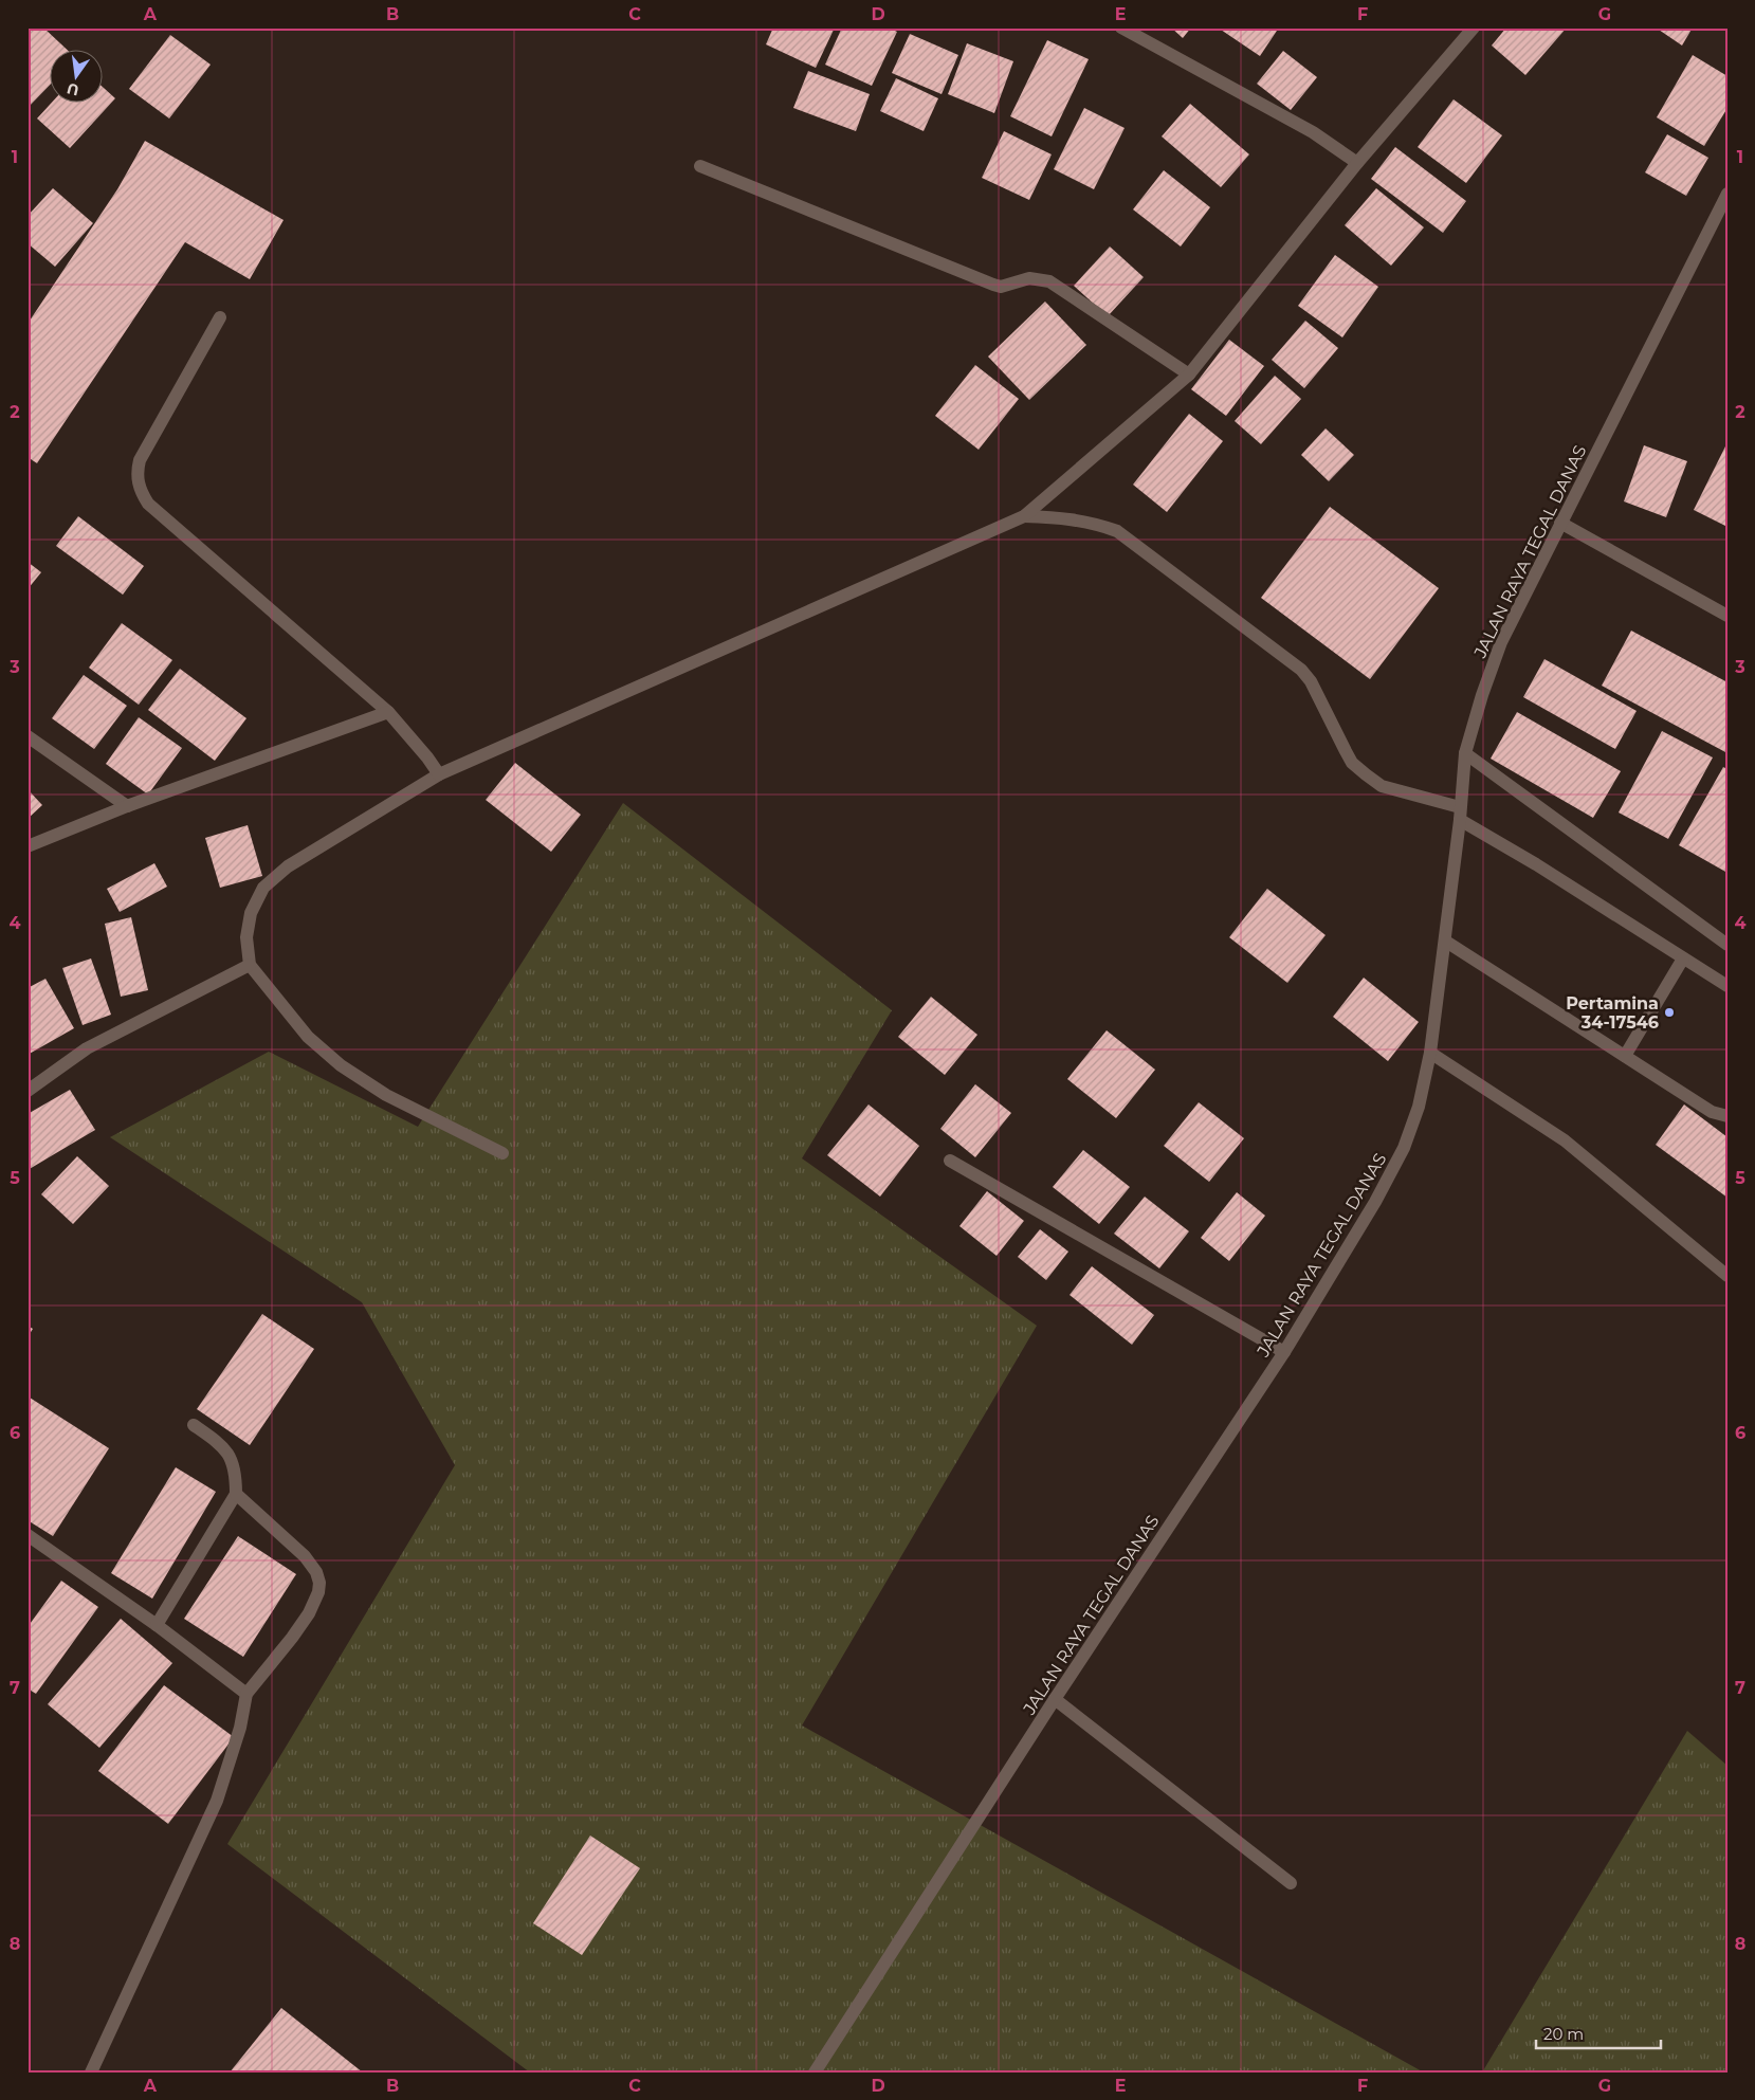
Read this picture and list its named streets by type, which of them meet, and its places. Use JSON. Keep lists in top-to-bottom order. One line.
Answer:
{"streets":{"street":["JALAN RAYA TEGAL DANAS"]},"places":["Pertamina 34-17546"],"scale_bar":"20 m","north":"bottom","grid":{"columns":["A","B","C","D","E","F","G"],"rows":["1","2","3","4","5","6","7","8"]}}
